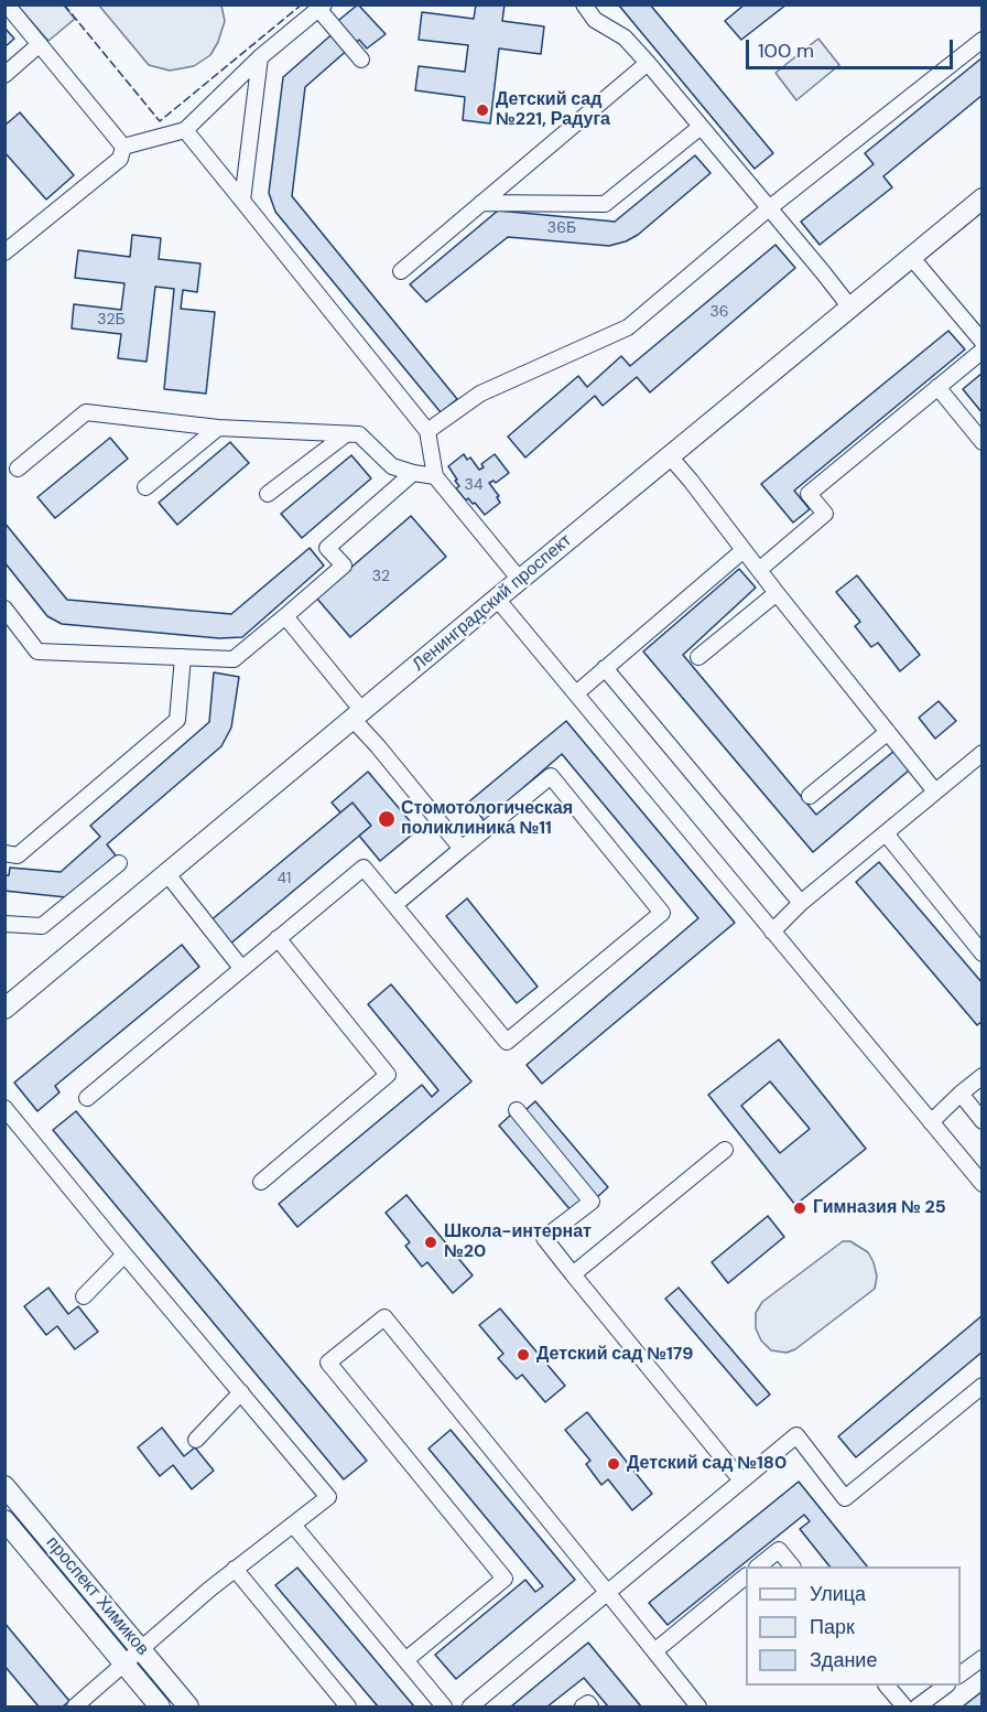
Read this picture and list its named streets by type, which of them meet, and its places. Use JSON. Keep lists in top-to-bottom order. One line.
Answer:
{"streets":{"main road":["Ленинградский проспект","проспект Химиков"]},"places":["Детский сад №221, Радуга","Стомотологическая поликлиника №11","Гимназия № 25","Школа-интернат №20","Детский сад №179","Детский сад №180"],"house_numbers":["36Б","36","32Б","34","32","41"],"legend":["Улица","Парк","Здание"],"scale_bar":"100 m"}
